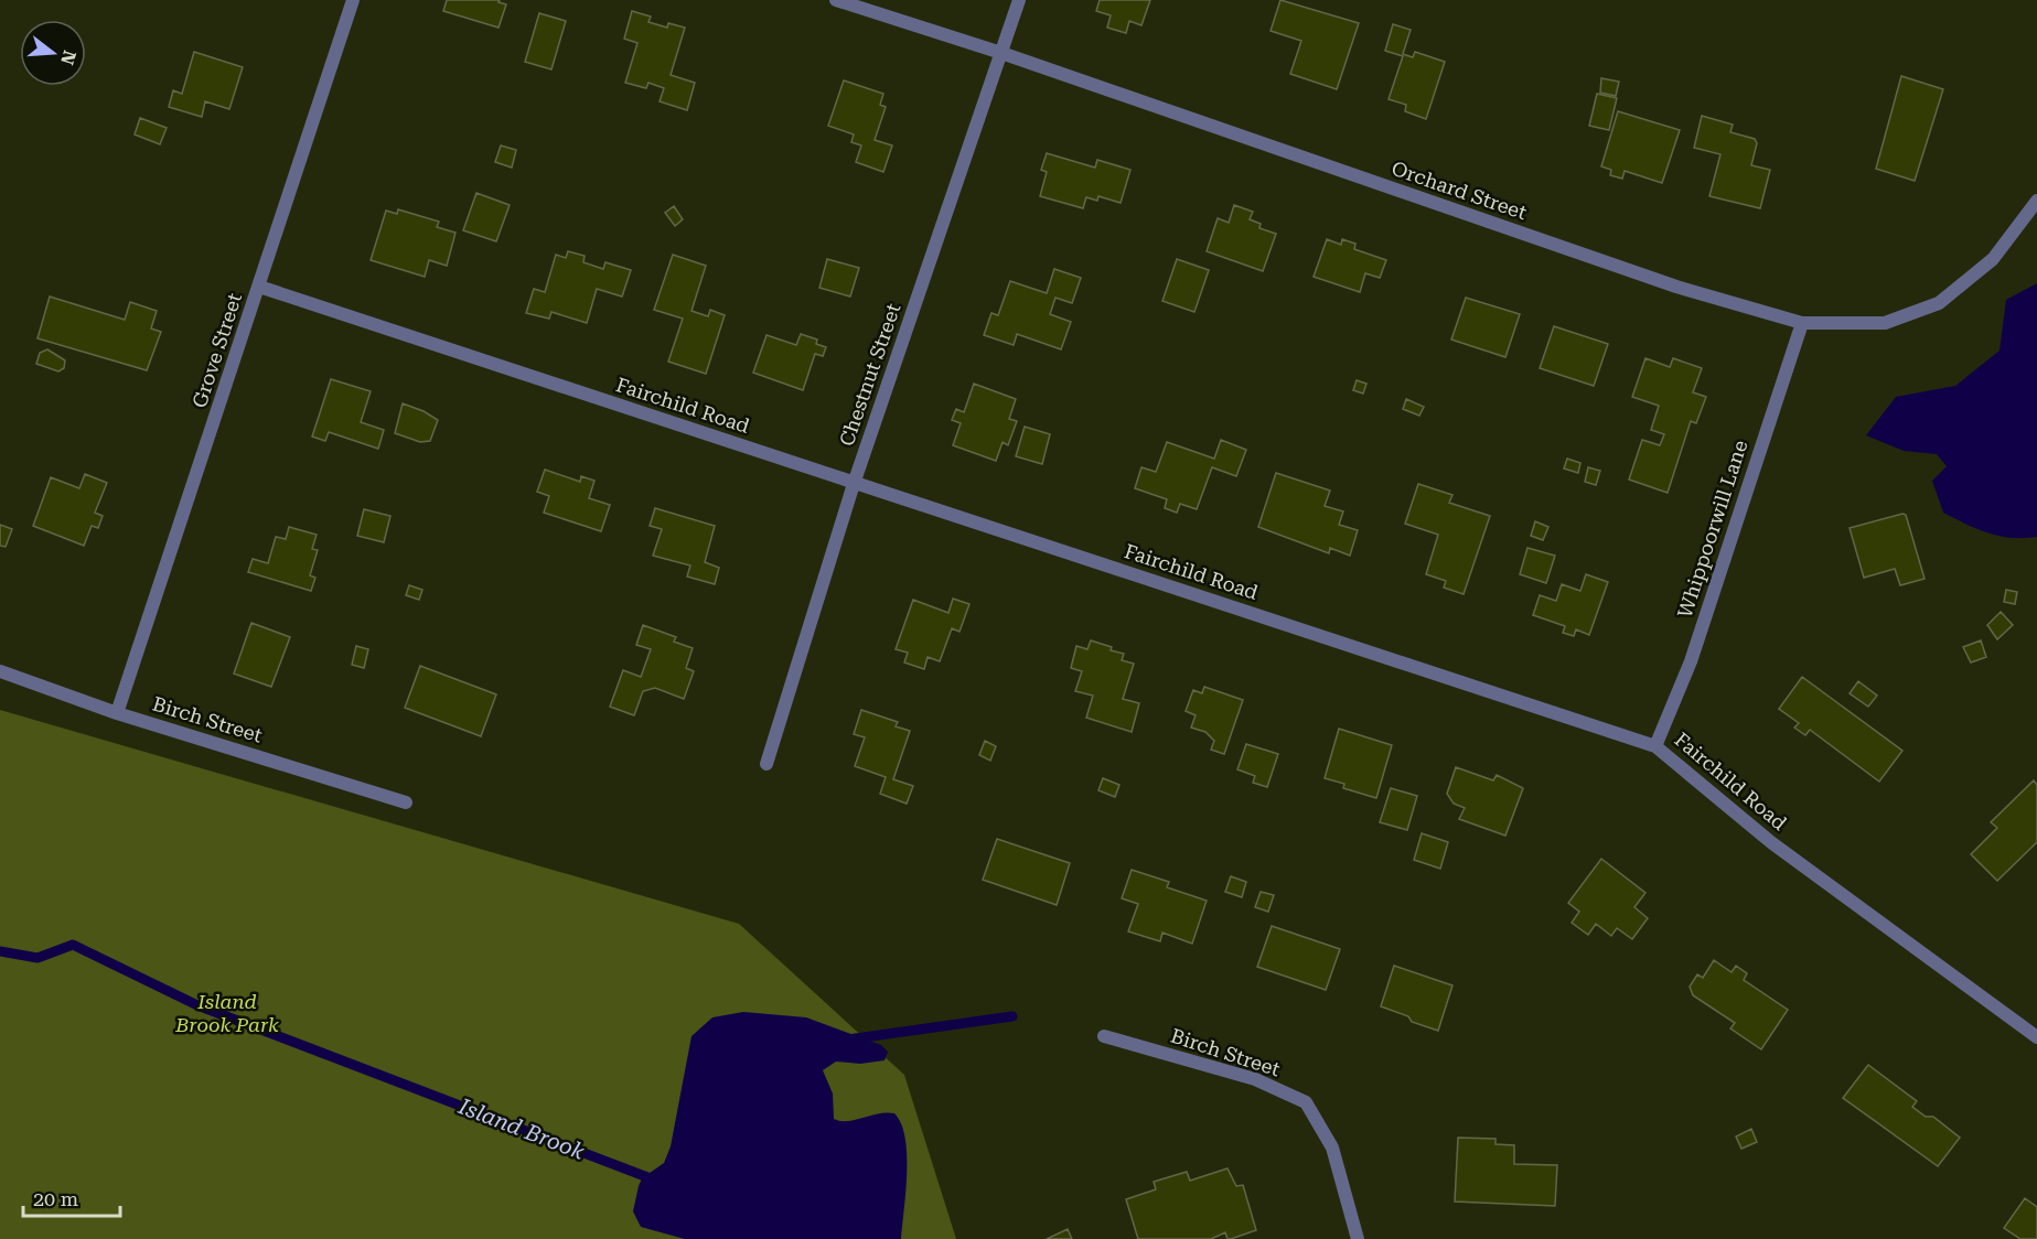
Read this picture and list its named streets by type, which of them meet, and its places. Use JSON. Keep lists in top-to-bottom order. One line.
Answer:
{"streets":{"street":["Orchard Street","Grove Street","Chestnut Street","Fairchild Road","Whippoorwill Lane","Birch Street"]},"crossings":[["Orchard Street","Chestnut Street"],["Orchard Street","Whippoorwill Lane"],["Grove Street","Fairchild Road"],["Grove Street","Birch Street"],["Chestnut Street","Fairchild Road"],["Fairchild Road","Whippoorwill Lane"]],"water":["Island Brook"],"parks":["Island Brook Park"],"scale_bar":"20 m","north":"right"}
